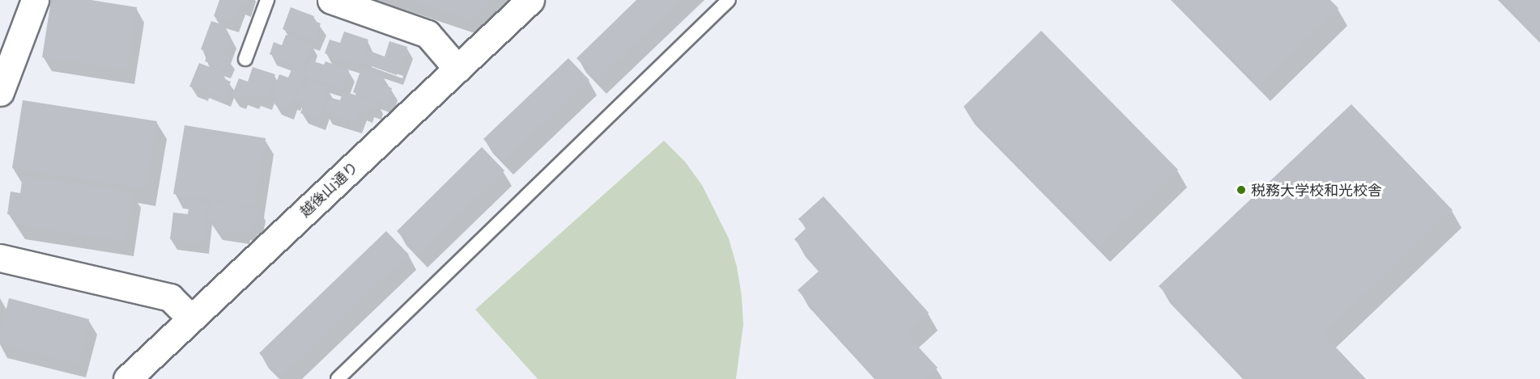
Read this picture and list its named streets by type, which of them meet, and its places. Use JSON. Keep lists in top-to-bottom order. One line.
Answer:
{"streets":{"street":["越後山通り"]},"places":["税務大学校和光校舎"]}
